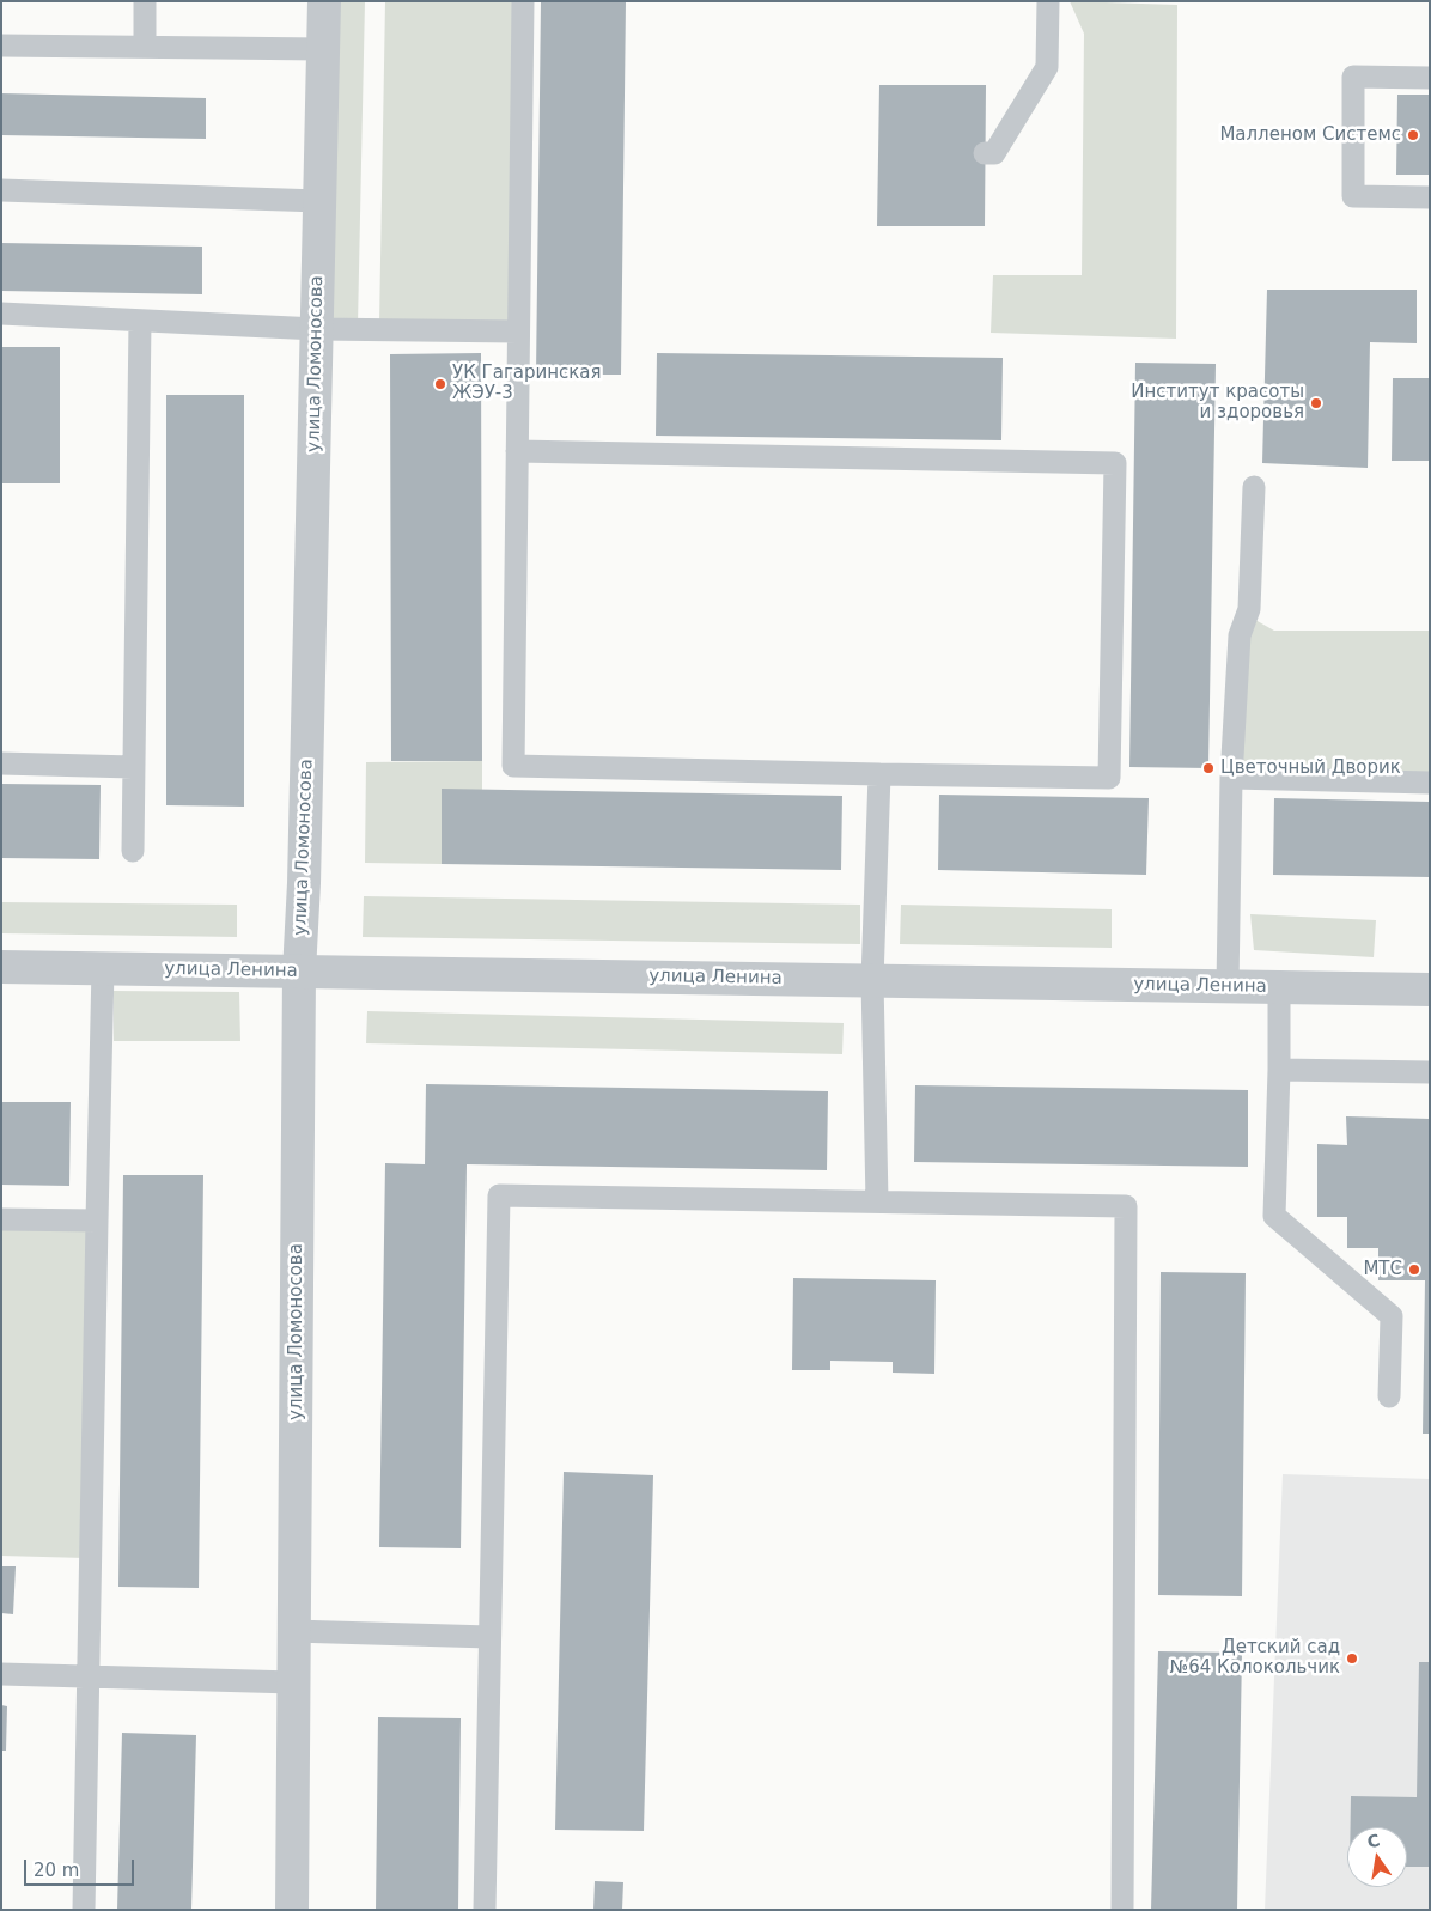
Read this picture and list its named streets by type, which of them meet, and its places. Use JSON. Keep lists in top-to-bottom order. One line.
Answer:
{"streets":{"street":["улица Ломоносова","улица Ленина"]},"crossings":[["улица Ломоносова","улица Ленина"]],"places":["Малленом Системс","УК Гагаринская ЖЭУ-3","Институт красоты и здоровья","Цветочный Дворик","МТС","Детский сад №64 Колокольчик"],"scale_bar":"20 m","north":"top"}
